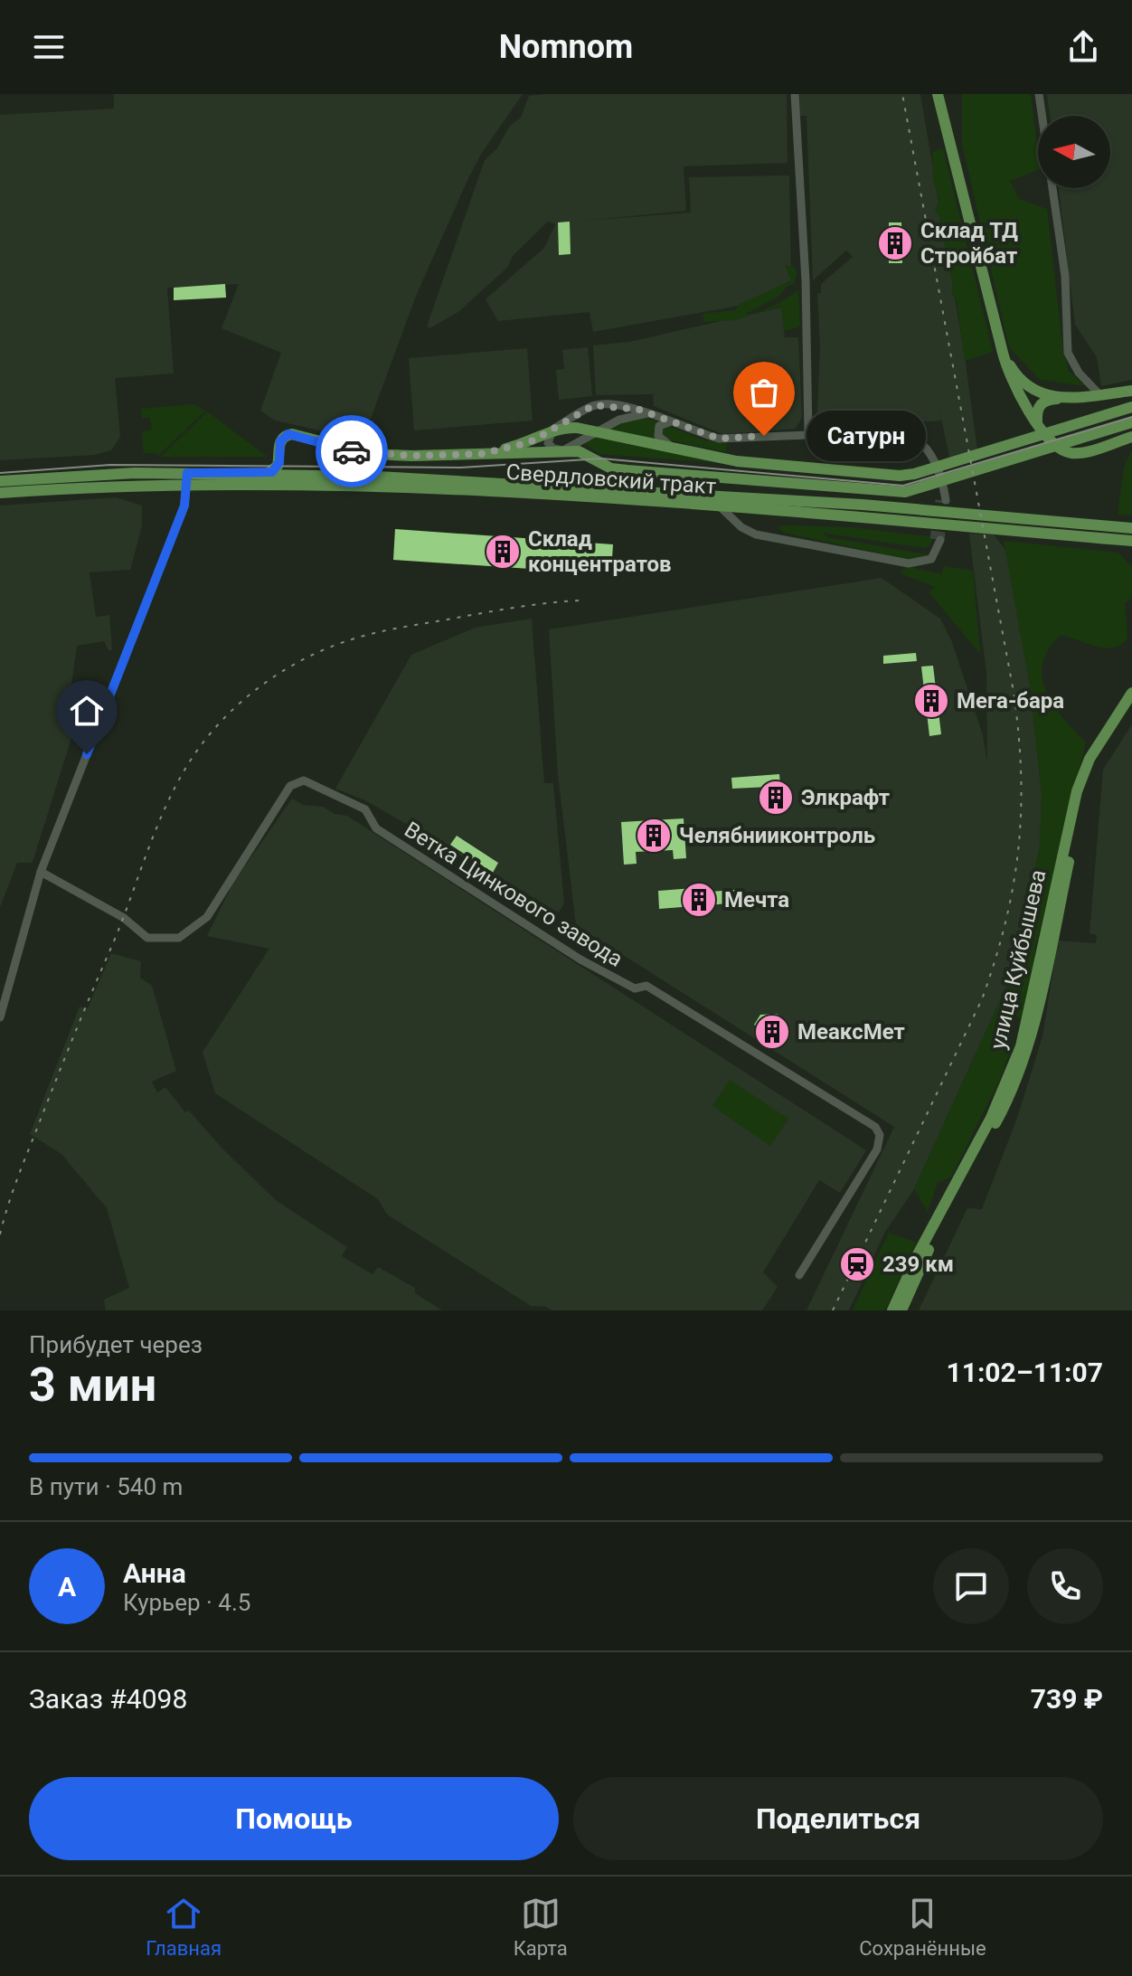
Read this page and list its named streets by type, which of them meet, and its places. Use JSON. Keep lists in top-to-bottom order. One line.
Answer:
{"streets":{"main road":["Свердловский тракт","улица Куйбышева"],"street":["Ветка Цинкового завода"]},"places":{"building":["Склад ТД Стройбат","Склад концентратов","Мега-бара","Элкрафт","Челябнииконтроль","Мечта","МеаксМет"],"other":["Сатурн"],"station":["239 км"]},"north":"left","page":{"header":"Nomnom","bubble":"Сатурн","heading":["3 мин","Прибудет через","11:02–11:07"],"panel":["Анна","Курьер · 4.5","Заказ #4098","739 ₽"],"bar":"В пути · 540 m","round":"А","buttons":["Помощь","Поделиться"],"tabs":["Главная","Карта","Сохранённые"]}}
